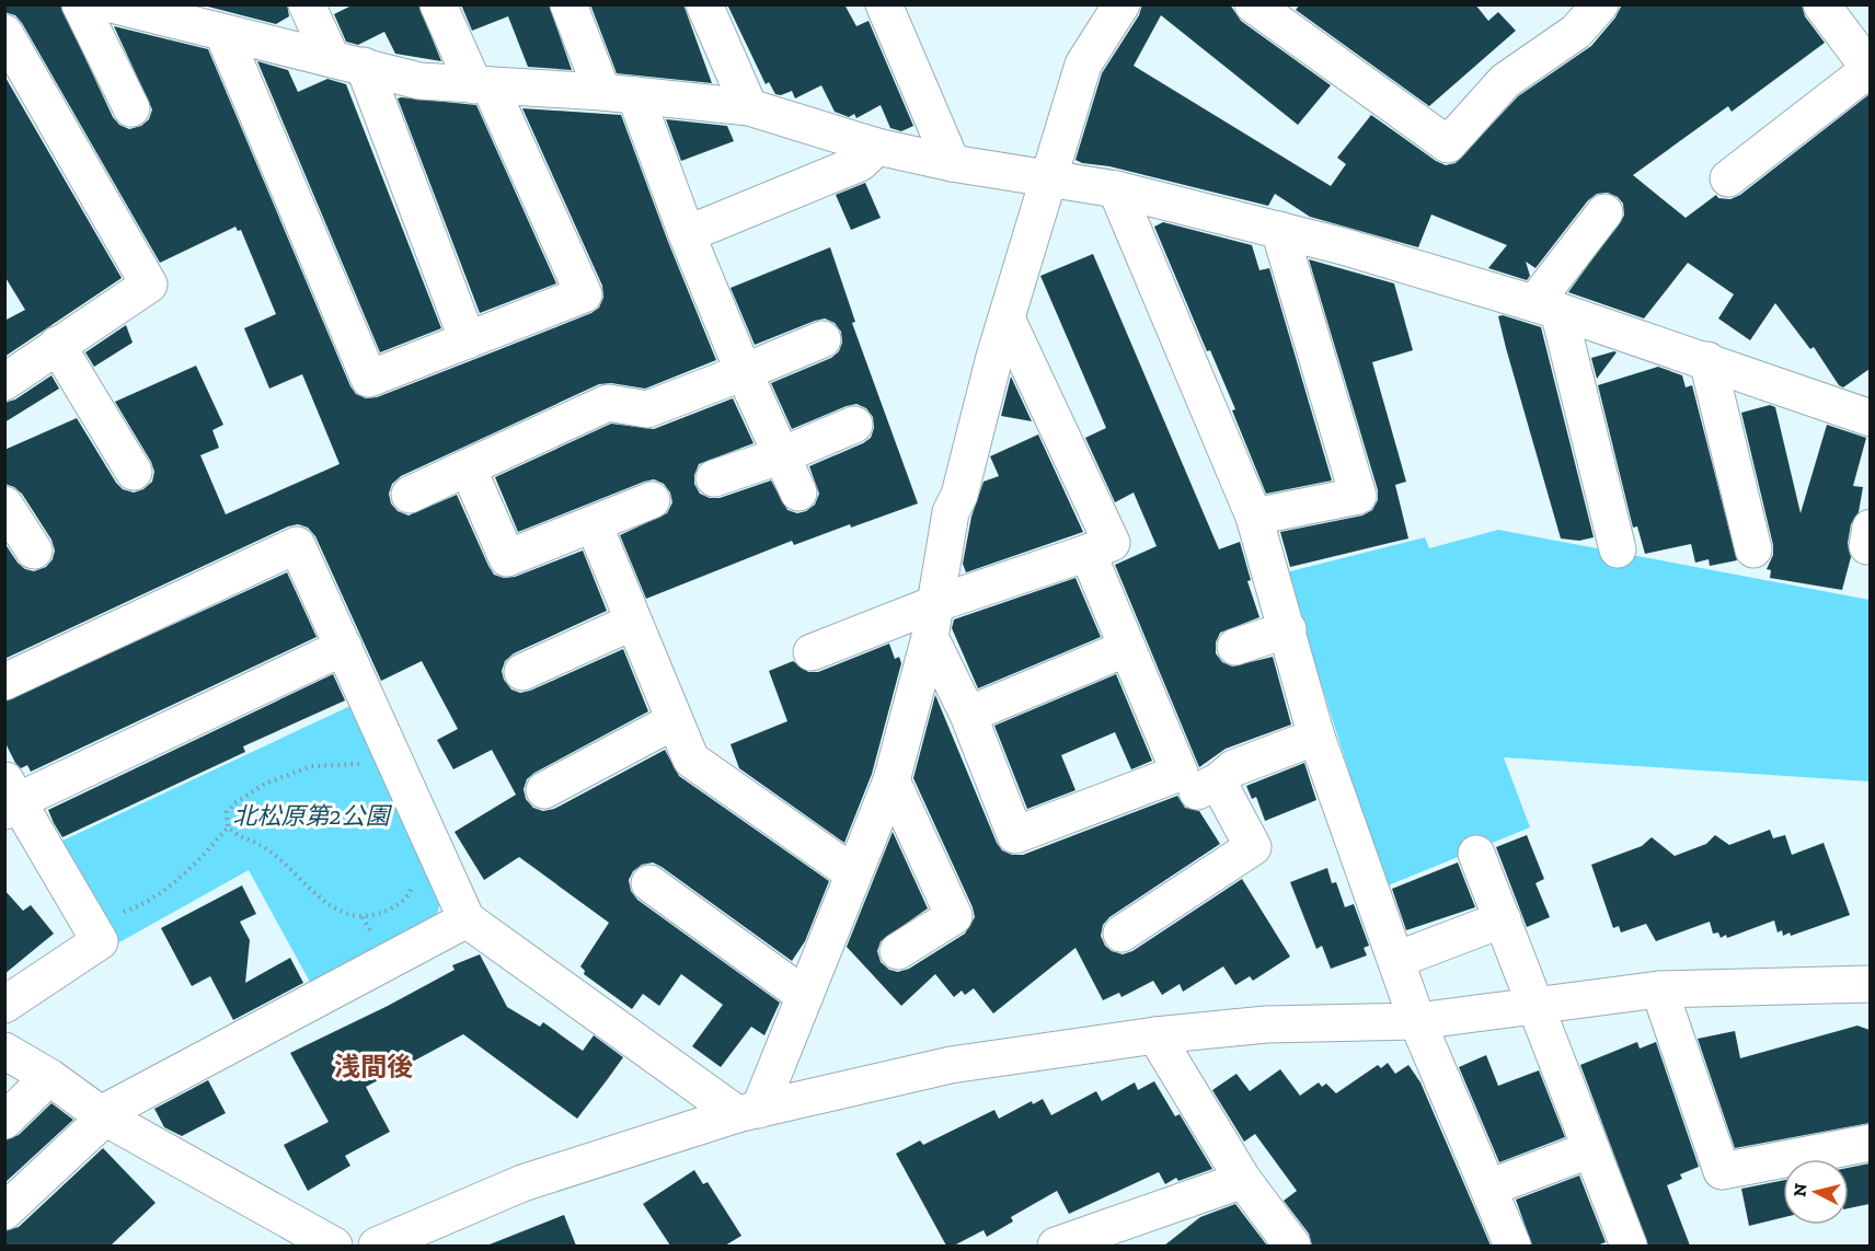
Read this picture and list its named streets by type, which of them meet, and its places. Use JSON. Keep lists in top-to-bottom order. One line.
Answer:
{"districts":["浅間後"],"parks":["北松原第2公園"],"north":"left"}
